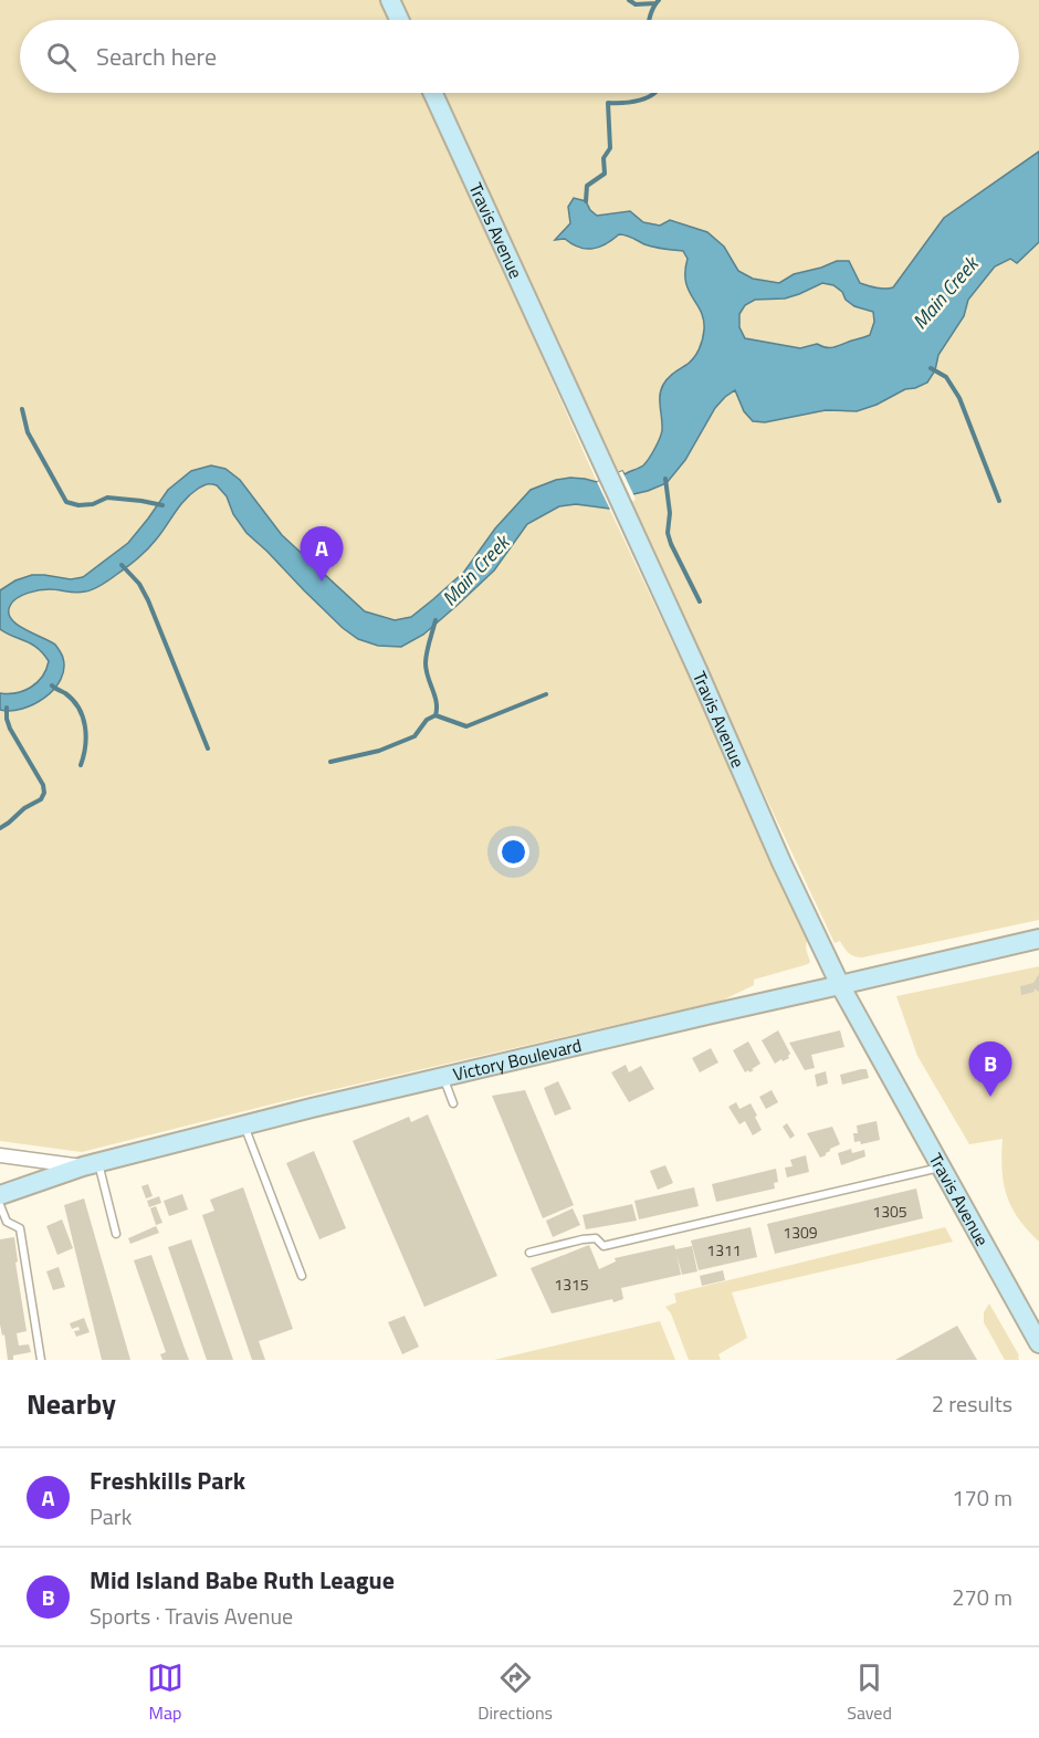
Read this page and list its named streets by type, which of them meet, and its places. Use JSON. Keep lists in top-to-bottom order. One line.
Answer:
{"streets":{"street":["Travis Avenue","Victory Boulevard"]},"crossings":[["Travis Avenue","Victory Boulevard"]],"water":["Main Creek"],"house_numbers":["1305","1309","1311","1315"],"page":{"search":"Search here","pins":["A","B"],"heading":["Nearby","2 results"],"list":[{"mark":"A","name":"Freshkills Park","note":"Park","value":"170 m"},{"mark":"B","name":"Mid Island Babe Ruth League","note":"Sports · Travis Avenue","value":"270 m"}],"nav":["Map","Directions","Saved"]}}
